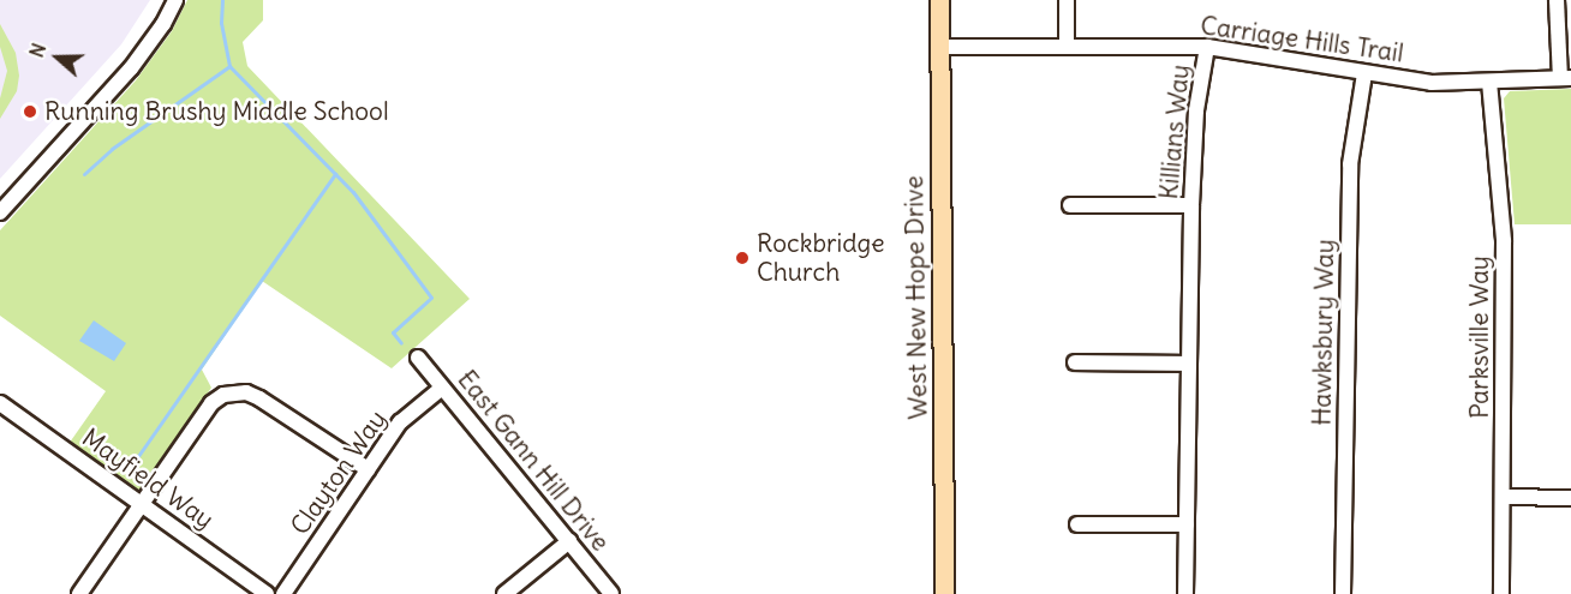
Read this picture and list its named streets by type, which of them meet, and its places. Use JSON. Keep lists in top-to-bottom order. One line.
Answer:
{"streets":{"main road":["West New Hope Drive"],"street":["Carriage Hills Trail","Killians Way","Hawksbury Way","Parksville Way","East Gann Hill Drive","Clayton Way","Mayfield Way"]},"crossings":[["Carriage Hills Trail","Killians Way"],["Carriage Hills Trail","West New Hope Drive"],["Carriage Hills Trail","Hawksbury Way"],["Carriage Hills Trail","Parksville Way"],["East Gann Hill Drive","Clayton Way"]],"places":["Running Brushy Middle School","Rockbridge Church"],"north":"left"}
